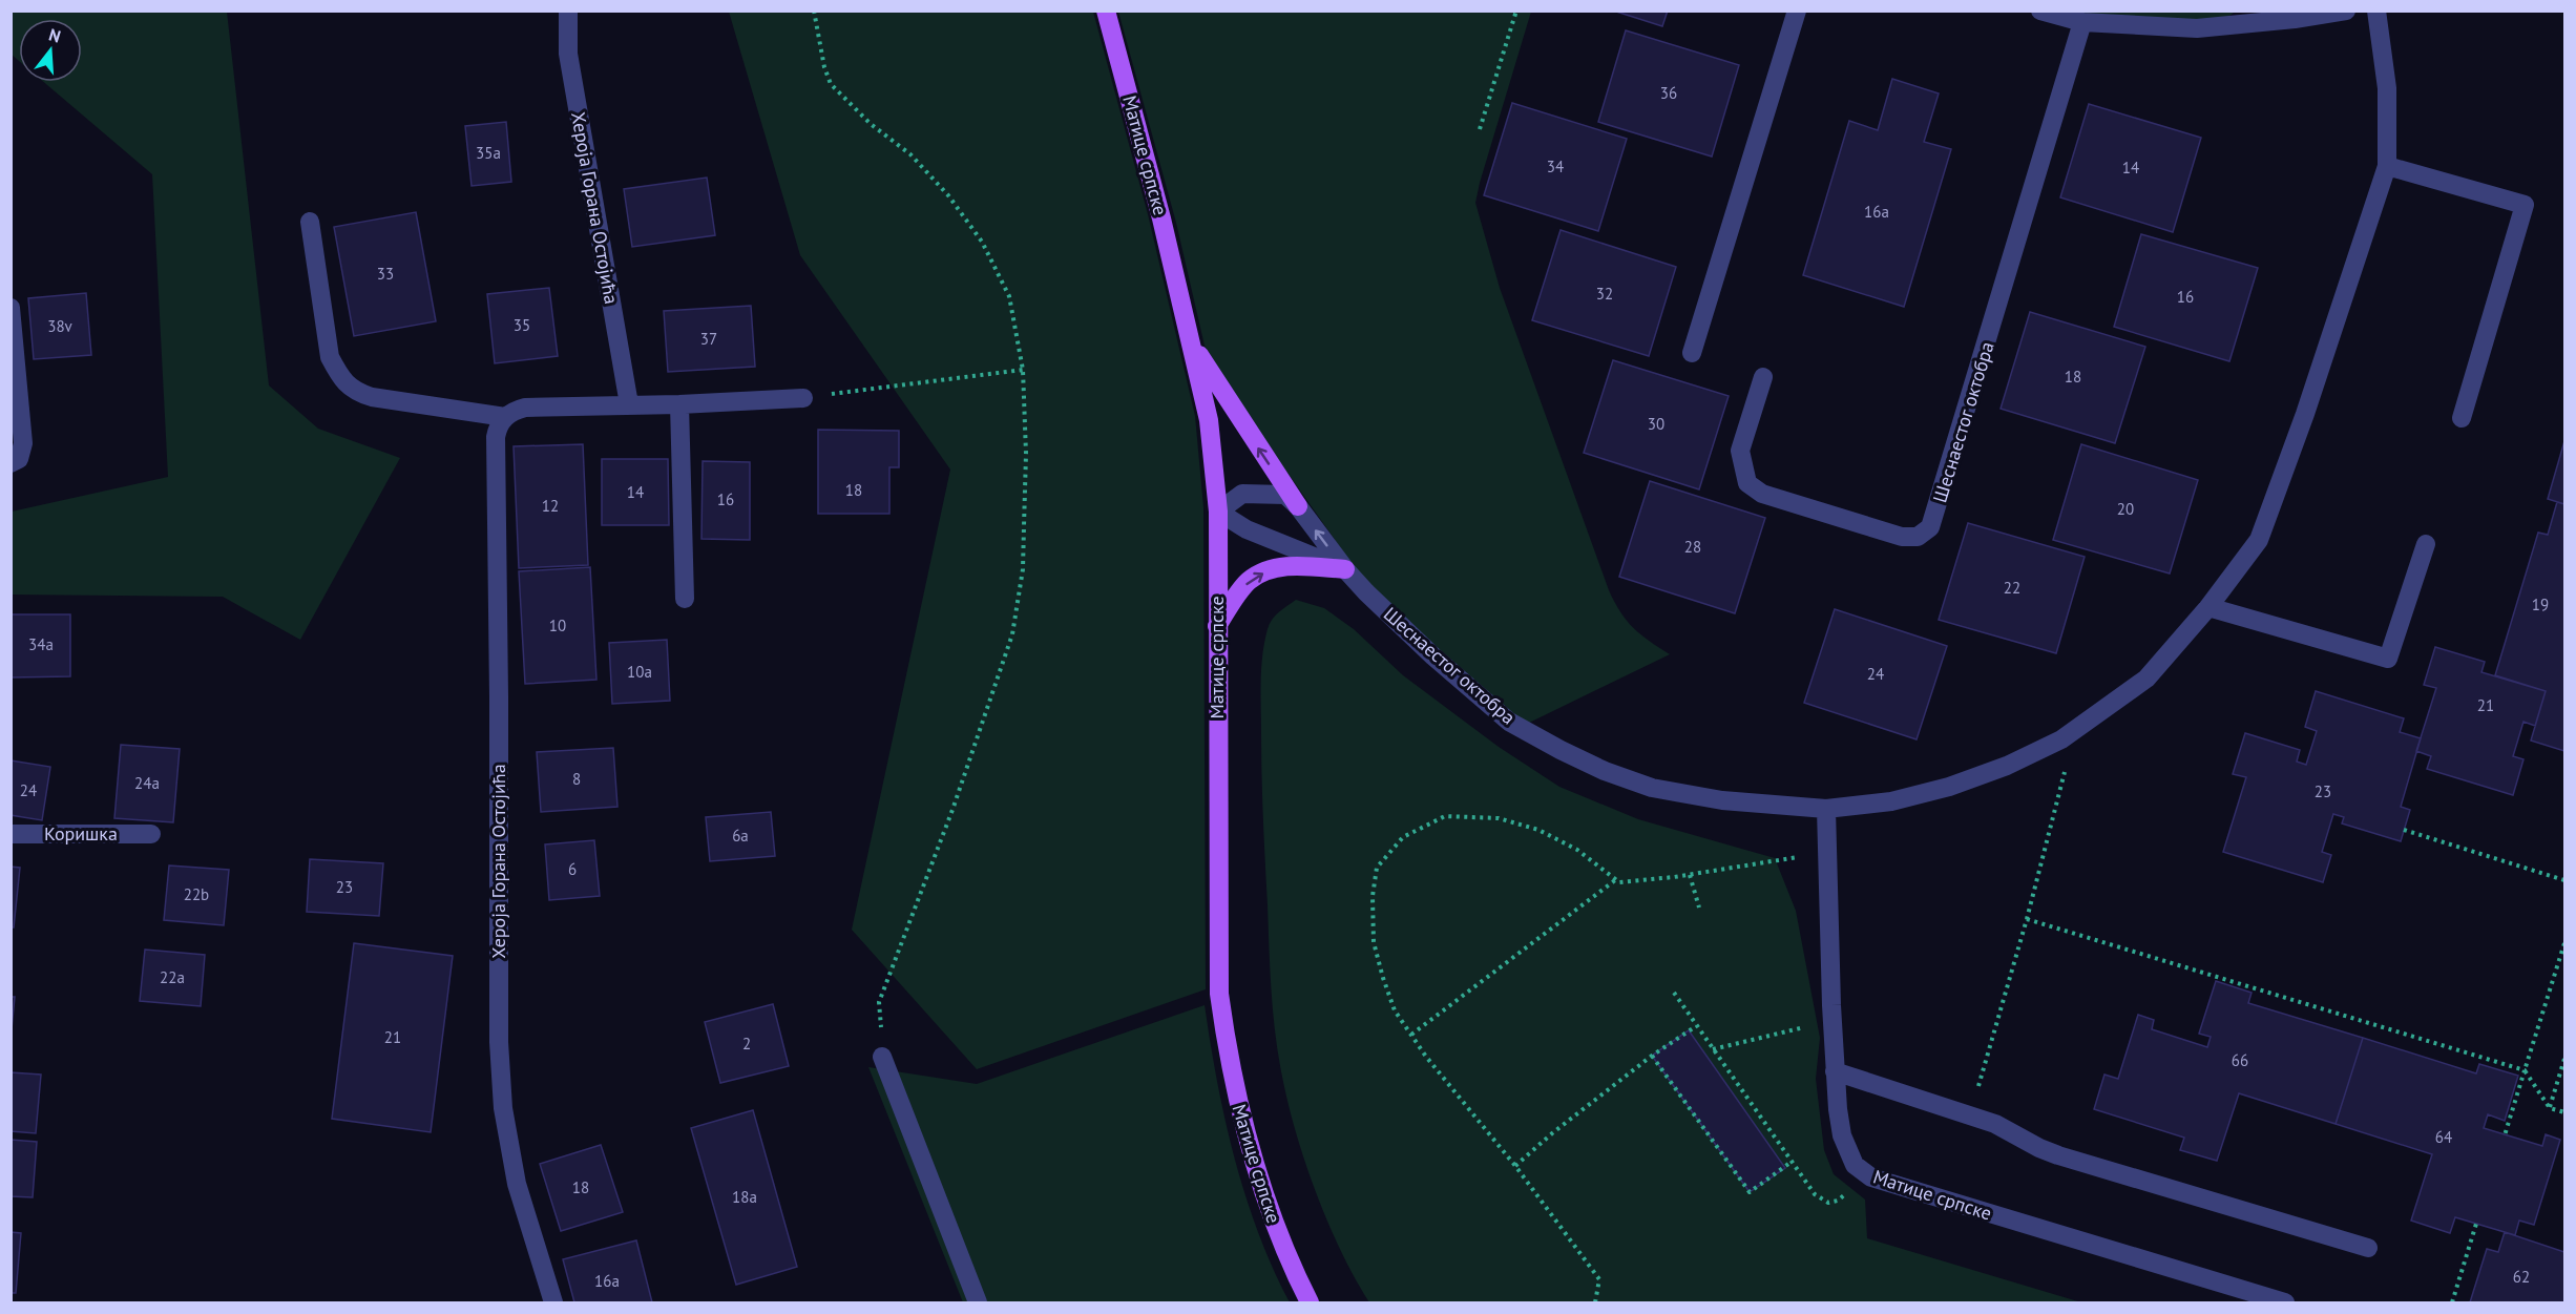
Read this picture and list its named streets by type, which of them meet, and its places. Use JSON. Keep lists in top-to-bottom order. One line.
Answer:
{"streets":{"main road":["Матице српске"],"street":["Хероја Горана Остојића","Шеснаестог октобра","Коришка"]},"crossings":[["Матице српске","Шеснаестог октобра"]],"house_numbers":["36","35a","34","14","16a","33","32","16","35","38v","37","18","30","18","14","16","12","20","28","22","19","10","34a","10a","24","21","8","24a","24","23","6a","6","23","22b","22a","21","2","66","64","18","18a","62","16a"],"north":"top"}
